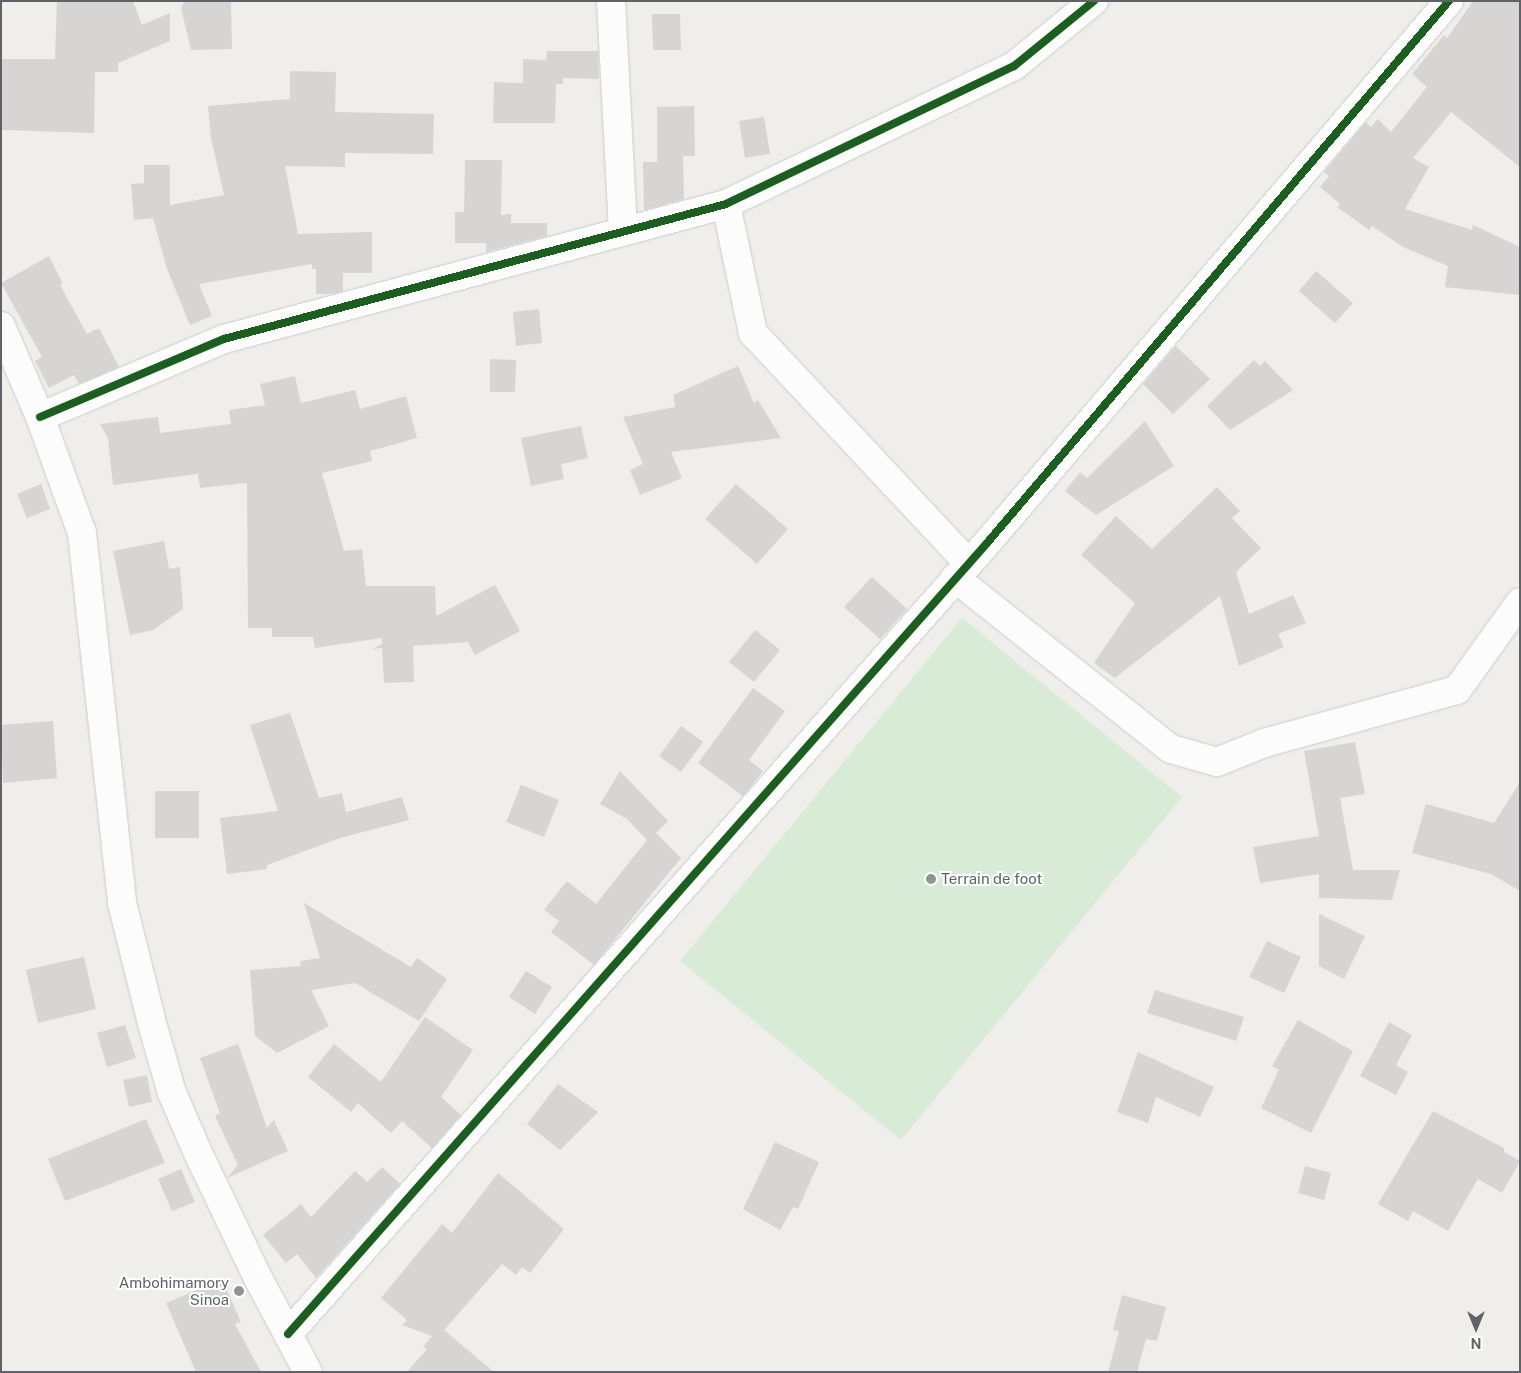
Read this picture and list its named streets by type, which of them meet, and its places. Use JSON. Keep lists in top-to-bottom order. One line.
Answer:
{"places":["Terrain de foot","Ambohimamory Sinoa"],"north":"bottom"}
